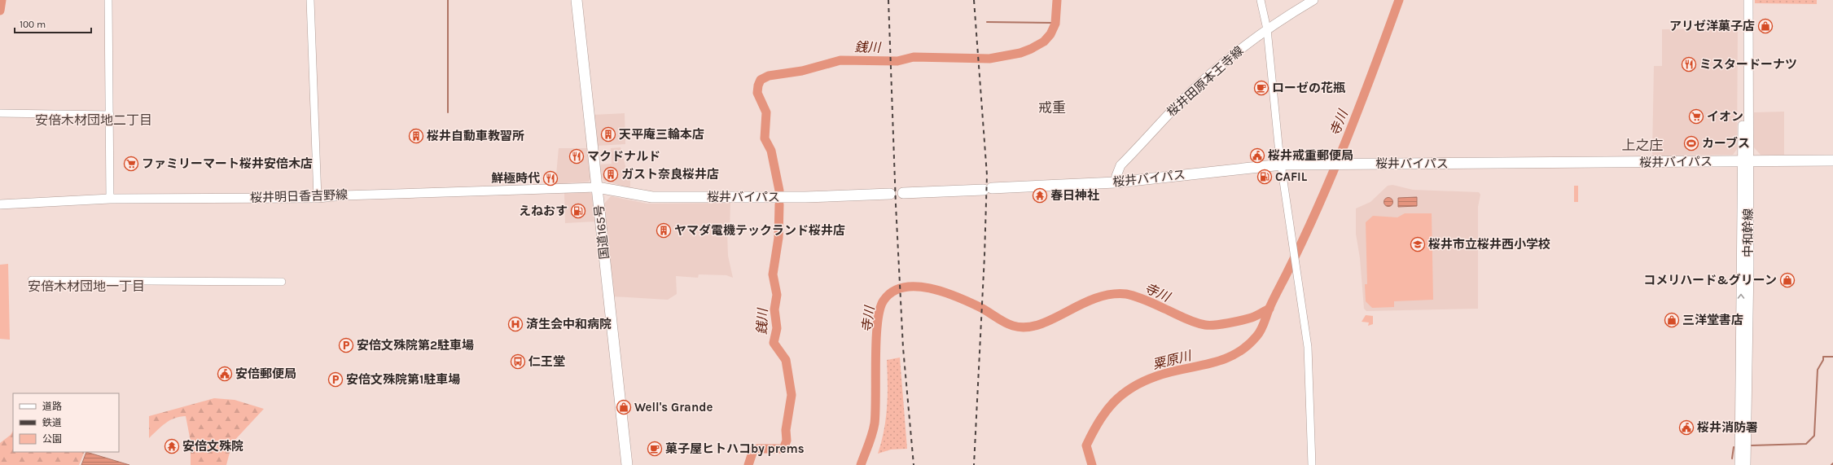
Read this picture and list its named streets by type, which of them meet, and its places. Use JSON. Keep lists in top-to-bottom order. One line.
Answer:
{"streets":{"highway":["桜井バイパス","国道165号"],"main road":["桜井田原本王寺線","桜井明日香吉野線","中和幹線"]},"crossings":[["桜井田原本王寺線","桜井バイパス"],["桜井バイパス","桜井明日香吉野線"],["桜井バイパス","国道165号"],["桜井バイパス","中和幹線"],["桜井明日香吉野線","国道165号"]],"districts":["戒重","安倍木材団地二丁目","上之庄","安倍木材団地一丁目"],"water":["銭川","寺川","粟原川"],"places":{"shop":["アリゼ洋菓子店","コメリハード&グリーン","三洋堂書店","Well's Grande"],"restaurant":["ミスタードーナツ","マクドナルド","鮮極時代"],"cafe":["ローゼの花瓶","菓子屋ヒトハコby prems"],"supermarket":["イオン","ファミリーマート桜井安倍木店"],"building":["天平庵三輪本店","桜井自動車教習所","ガスト奈良桜井店","ヤマダ電機テックランド桜井店"],"sports":["カーブス"],"public building":["桜井戒重郵便局","安倍郵便局","桜井消防署"],"fuel station":["CAFIL","えねおす"],"temple":["春日神社","安倍文殊院"],"school or university":["桜井市立桜井西小学校"],"hospital":["済生会中和病院"],"parking":["安倍文殊院第2駐車場","安倍文殊院第1駐車場"],"bus stop":["仁王堂"]},"legend":["道路","鉄道","公園"],"scale_bar":"100 m"}
